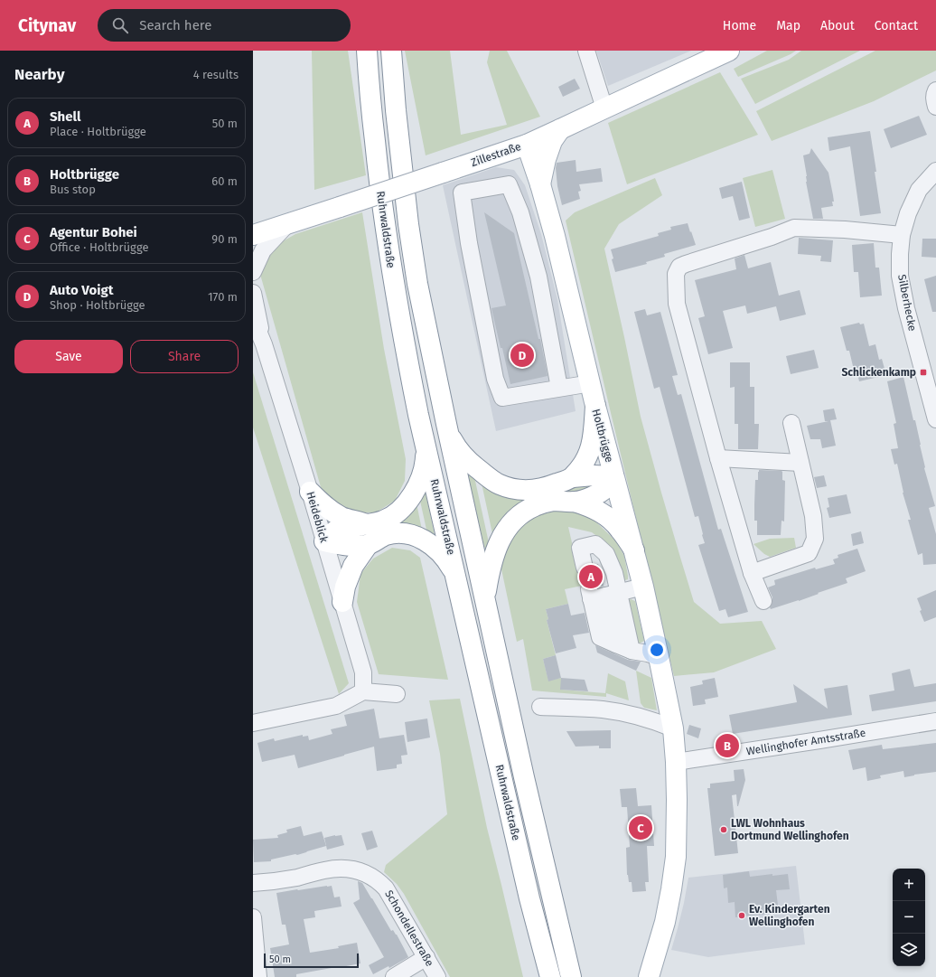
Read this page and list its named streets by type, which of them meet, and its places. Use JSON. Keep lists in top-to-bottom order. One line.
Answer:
{"streets":{"main road":["Zillestraße","Ruhrwaldstraße","Holtbrügge"],"street":["Silberhecke","Heideblick","Wellinghofer Amtsstraße","Schondellestraße"]},"crossings":[["Zillestraße","Holtbrügge"],["Holtbrügge","Wellinghofer Amtsstraße"]],"places":{"transit":["Schlickenkamp"],"other":["LWL Wohnhaus Dortmund Wellinghofen","Ev. Kindergarten Wellinghofen"]},"scale_bar":"50 m","page":{"header":"Citynav","search":"Search here","nav":["Home","Map","About","Contact"],"heading":["Nearby","4 results"],"list":[{"mark":"A","name":"Shell","note":"Place · Holtbrügge","value":"50 m"},{"mark":"B","name":"Holtbrügge","note":"Bus stop","value":"60 m"},{"mark":"C","name":"Agentur Bohei","note":"Office · Holtbrügge","value":"90 m"},{"mark":"D","name":"Auto Voigt","note":"Shop · Holtbrügge","value":"170 m"}],"buttons":["Save","Share"],"pins":["D","A","B","C"],"map_buttons":["+","−"],"scale":"50 m"}}
